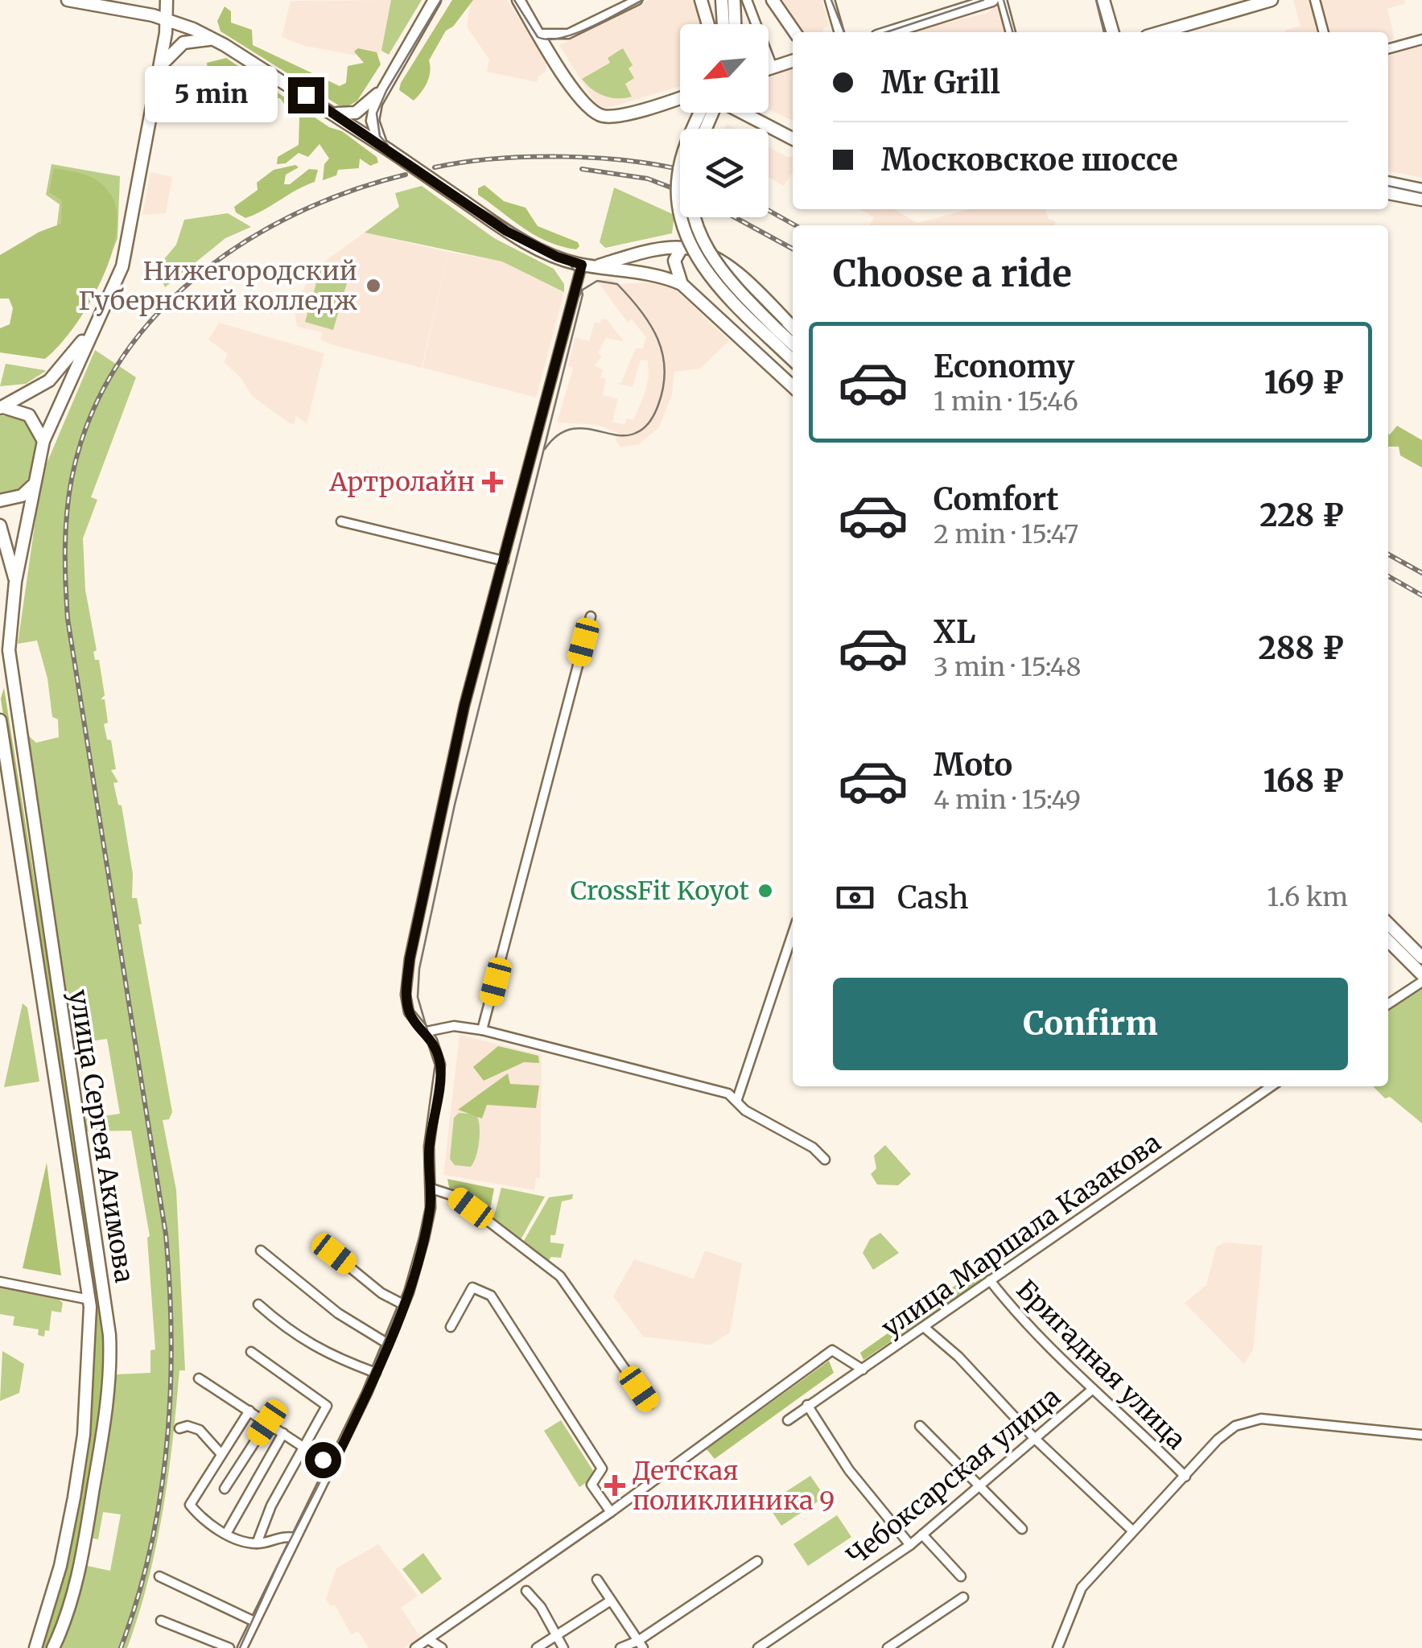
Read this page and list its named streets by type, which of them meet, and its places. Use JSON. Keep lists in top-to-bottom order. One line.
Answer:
{"streets":{"main road":["улица Сергея Акимова"],"street":["улица Маршала Казакова","Бригадная улица","Чебоксарская улица"]},"crossings":[["улица Маршала Казакова","Бригадная улица"],["Бригадная улица","Чебоксарская улица"]],"places":{"other":["Нижегородский Губернский колледж","CrossFit Koyot"],"health":["Артролайн","Детская поликлиника 9"]},"north":"bottom left","page":{"banner":["Mr Grill","Московское шоссе"],"bubble":"5 min","heading":"Choose a ride","list":[{"name":"Economy","note":"1 min · 15:46","value":"169 ₽"},{"name":"Comfort","note":"2 min · 15:47","value":"228 ₽"},{"name":"XL","note":"3 min · 15:48","value":"288 ₽"},{"name":"Moto","note":"4 min · 15:49","value":"168 ₽"}],"pay":["Cash","1.6 km"],"buttons":"Confirm"}}
